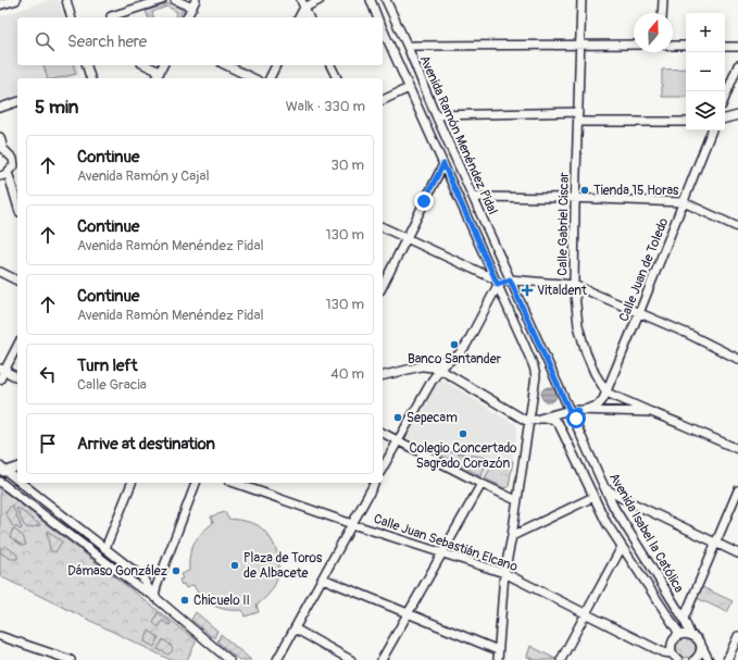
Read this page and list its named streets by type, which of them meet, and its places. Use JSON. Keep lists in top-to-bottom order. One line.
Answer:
{"streets":{"street":["Avenida Ramón Menéndez Pidal","Calle Gabriel Ciscar","Calle Juan de Toledo","Avenida Isabel la Católica","Calle Juan Sebastián Elcano"]},"crossings":[["Avenida Ramón Menéndez Pidal","Avenida Isabel la Católica"],["Avenida Ramón Menéndez Pidal","Calle Juan Sebastián Elcano"],["Calle Gabriel Ciscar","Calle Juan de Toledo"]],"places":{"other":["Tienda 15 Horas","Banco Santander","Sepecam","Colegio Concertado Sagrado Corazón","Plaza de Toros de Albacete","Dámaso González","Chicuelo II"],"health":["Vitaldent"]},"north":"top","page":{"map_buttons":["+","−"],"search":"Search here","heading":["5 min","Walk · 330 m"],"list":[["Continue","Avenida Ramón y Cajal","30 m"],["Continue","Avenida Ramón Menéndez Pidal","130 m"],["Continue","Avenida Ramón Menéndez Pidal","130 m"],["Turn left","Calle Gracia","40 m"],"Arrive at destination"]}}
